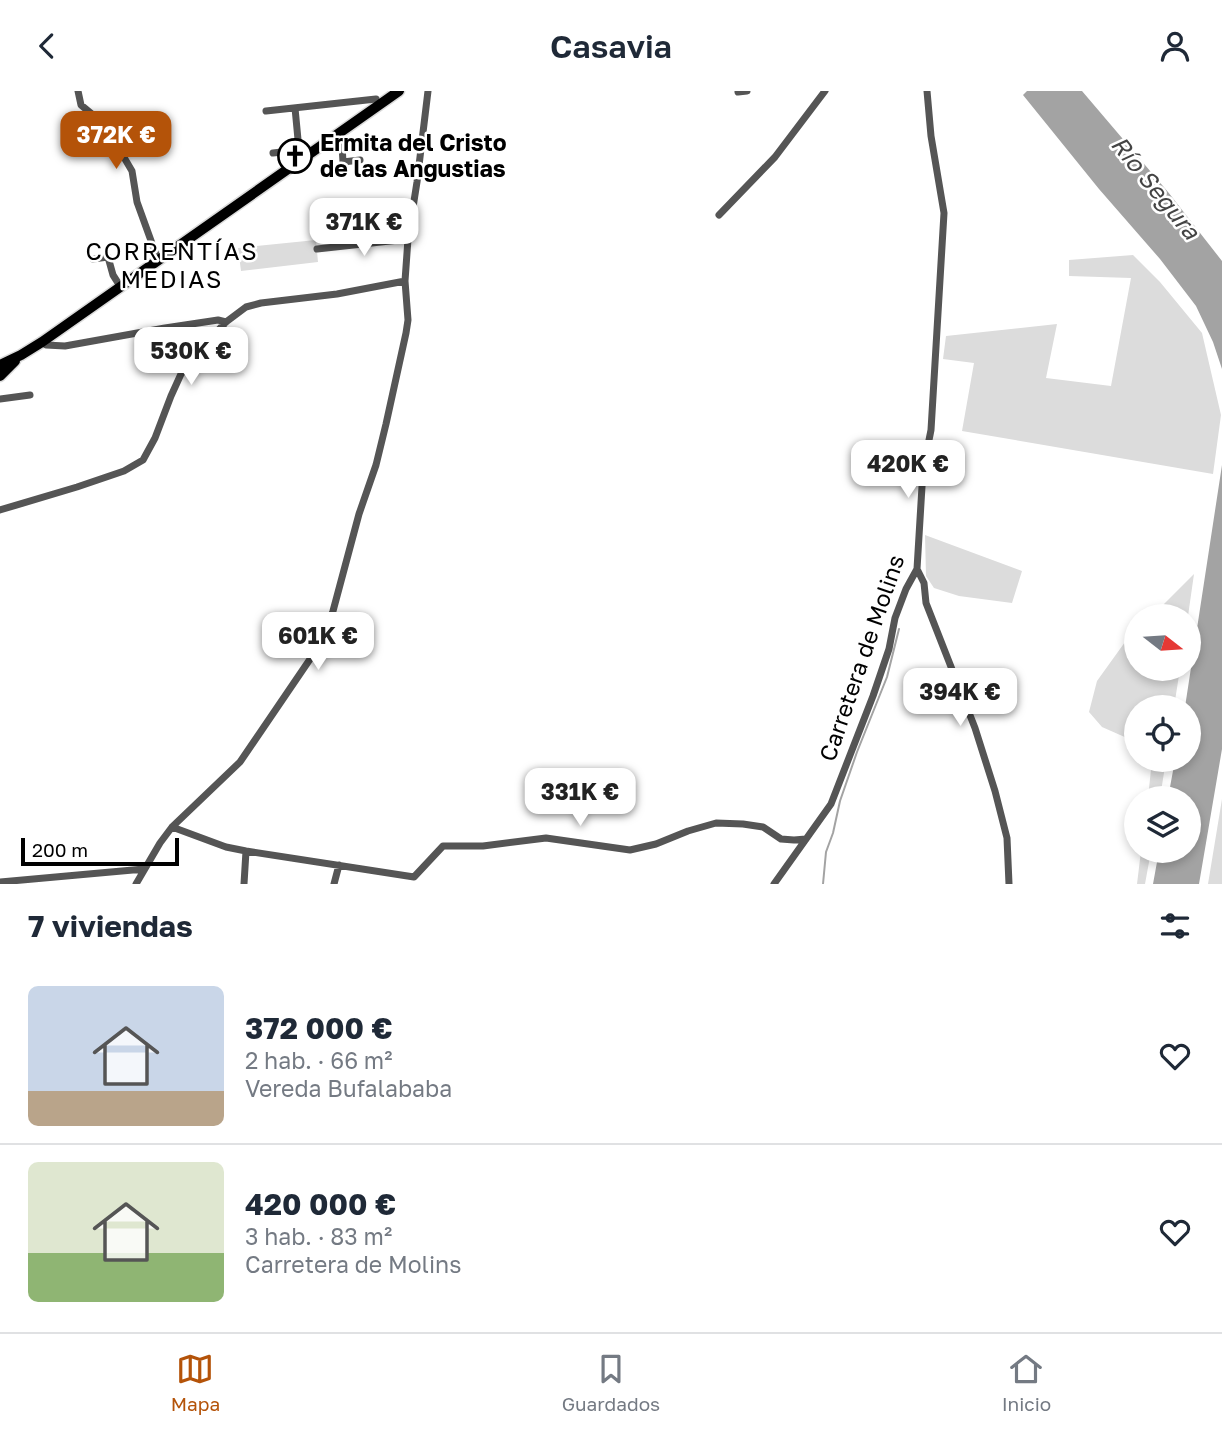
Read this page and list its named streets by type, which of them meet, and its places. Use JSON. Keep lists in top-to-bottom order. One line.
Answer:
{"streets":{"street":["Carretera de Molins"]},"districts":["CORRENTÍAS MEDIAS"],"water":["Río Segura"],"places":{"church":["Ermita del Cristo de las Angustias"]},"scale_bar":"200 m","north":"right","page":{"header":"Casavia","price":["372K €","371K €","530K €","420K €","601K €","394K €","331K €"],"scale":"200 m","heading":"7 viviendas","list":[{"name":"372 000 €","note":"2 hab. · 66 m² · Vereda Bufalababa"},{"name":"420 000 €","note":"3 hab. · 83 m² · Carretera de Molins"}],"tabs":["Mapa","Guardados","Inicio"]}}
